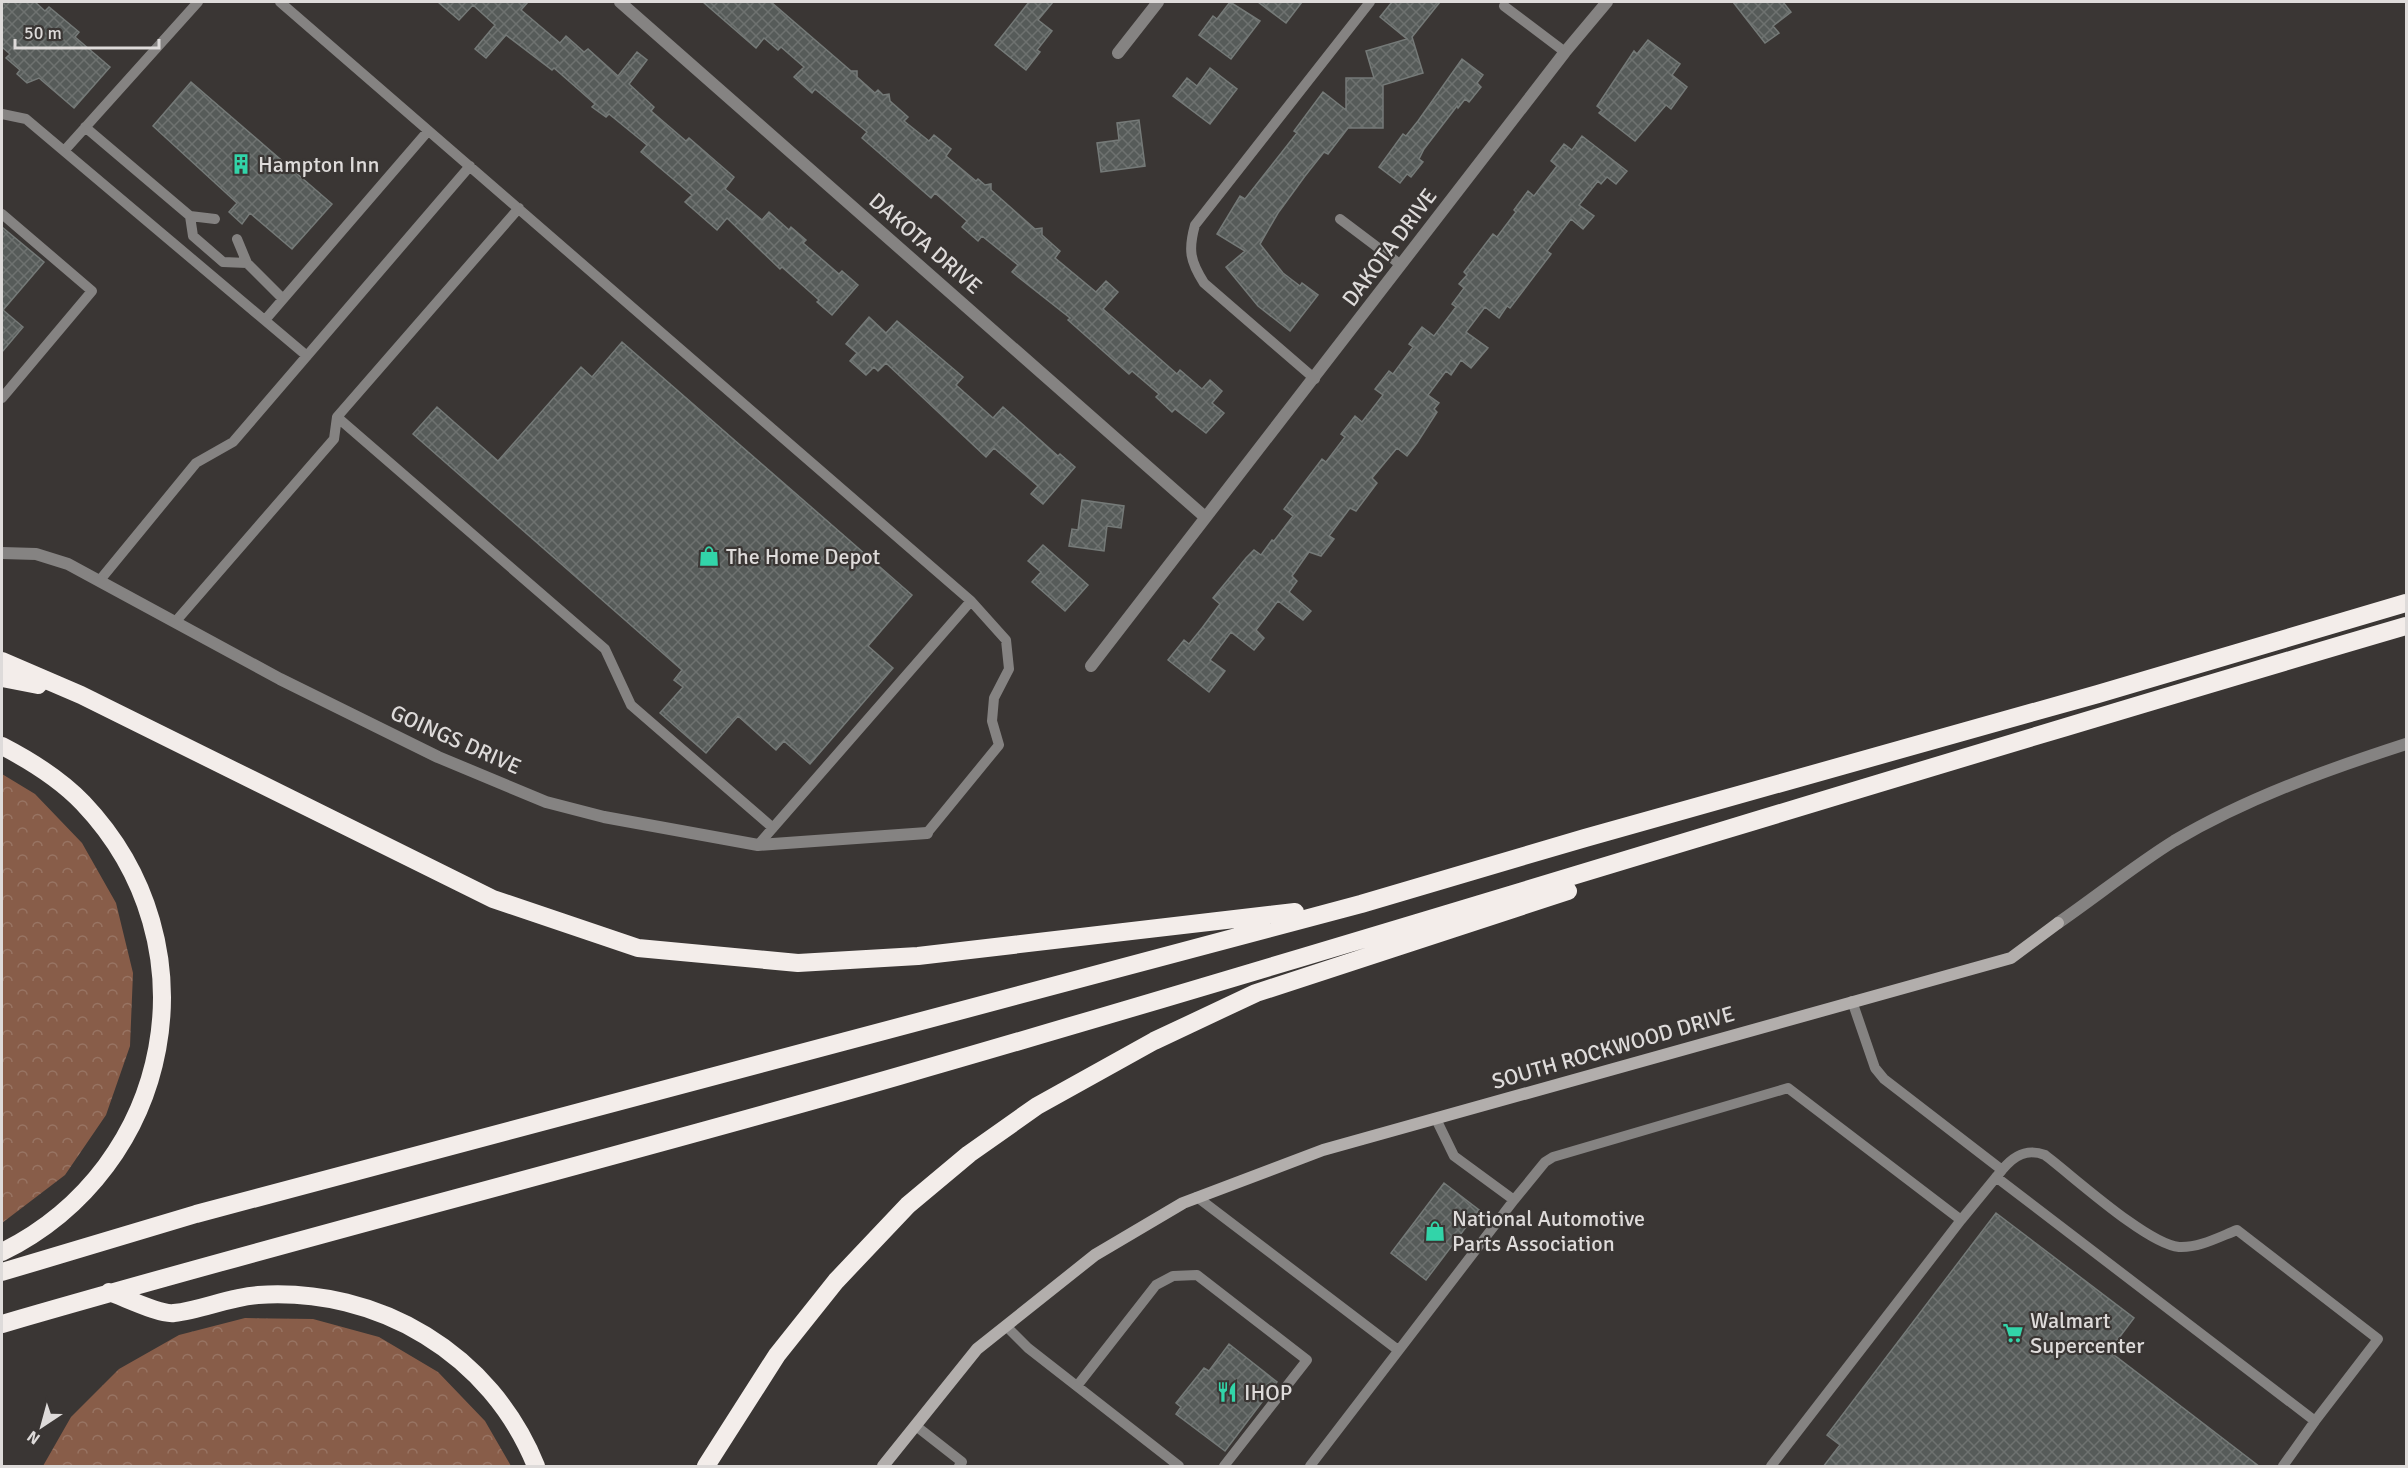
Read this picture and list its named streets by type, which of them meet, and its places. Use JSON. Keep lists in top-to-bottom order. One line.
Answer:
{"streets":{"main road":["SOUTH ROCKWOOD DRIVE"],"street":["DAKOTA DRIVE","GOINGS DRIVE"]},"places":{"building":["Hampton Inn"],"shop":["The Home Depot","National Automotive Parts Association"],"supermarket":["Walmart Supercenter"],"restaurant":["IHOP"]},"scale_bar":"50 m","north":"bottom left"}
